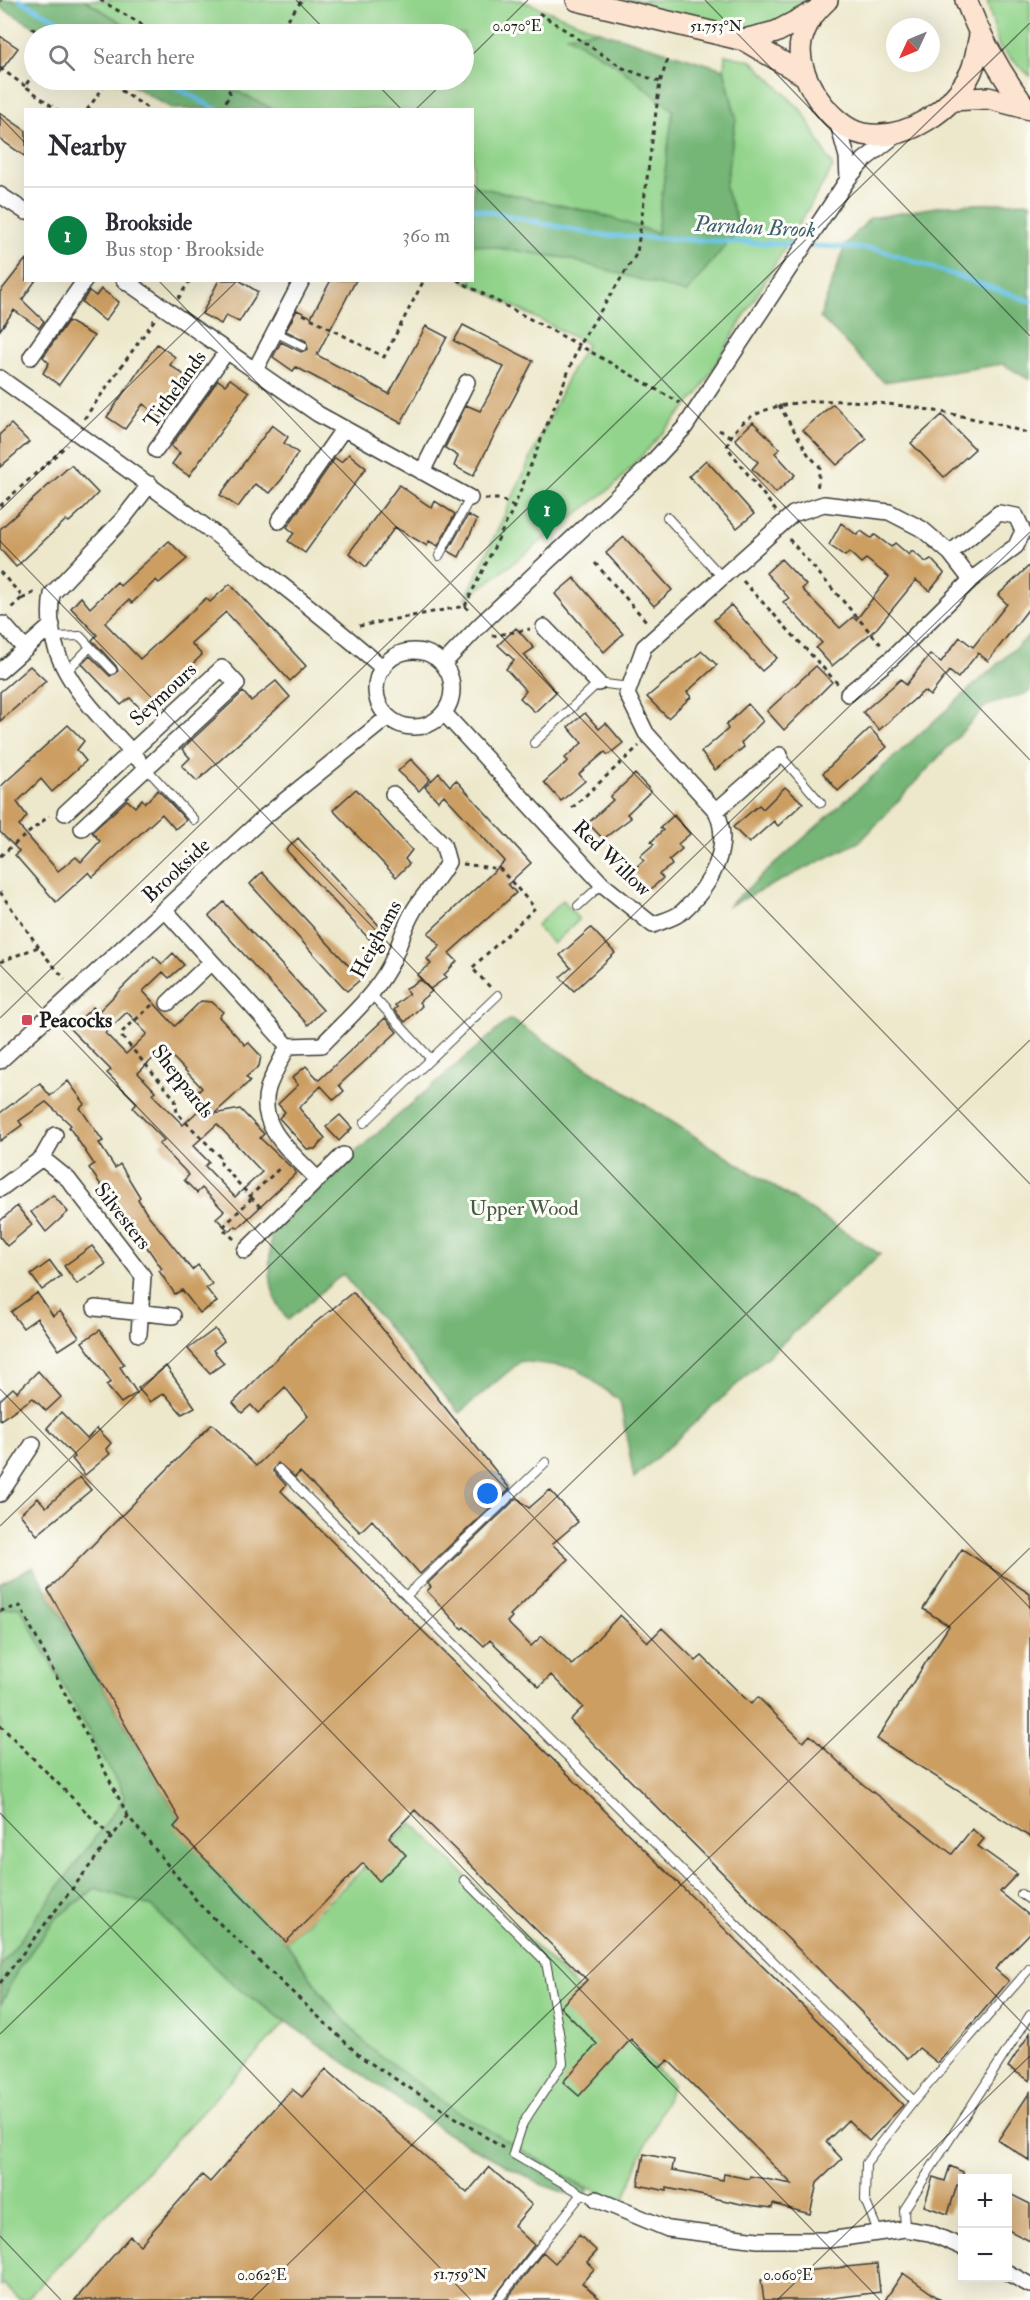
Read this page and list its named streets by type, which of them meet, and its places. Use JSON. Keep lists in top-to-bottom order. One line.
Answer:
{"streets":{"street":["Tithelands","Seymours","Red Willow","Brookside","Heighams","Silvesters"],"path":["Sheppards"]},"crossings":[["Red Willow","Brookside"]],"water":["Parndon Brook"],"parks":["Upper Wood"],"places":{"transit":["Peacocks"]},"north":"bottom left","page":{"search":"Search here","heading":"Nearby","list":[{"mark":"1","name":"Brookside","note":"Bus stop · Brookside","value":"360 m"}],"pins":"1","map_buttons":["+","−"]},"coordinates":["0.070°E","51.753°N","51.759°N","0.062°E","0.060°E"]}
